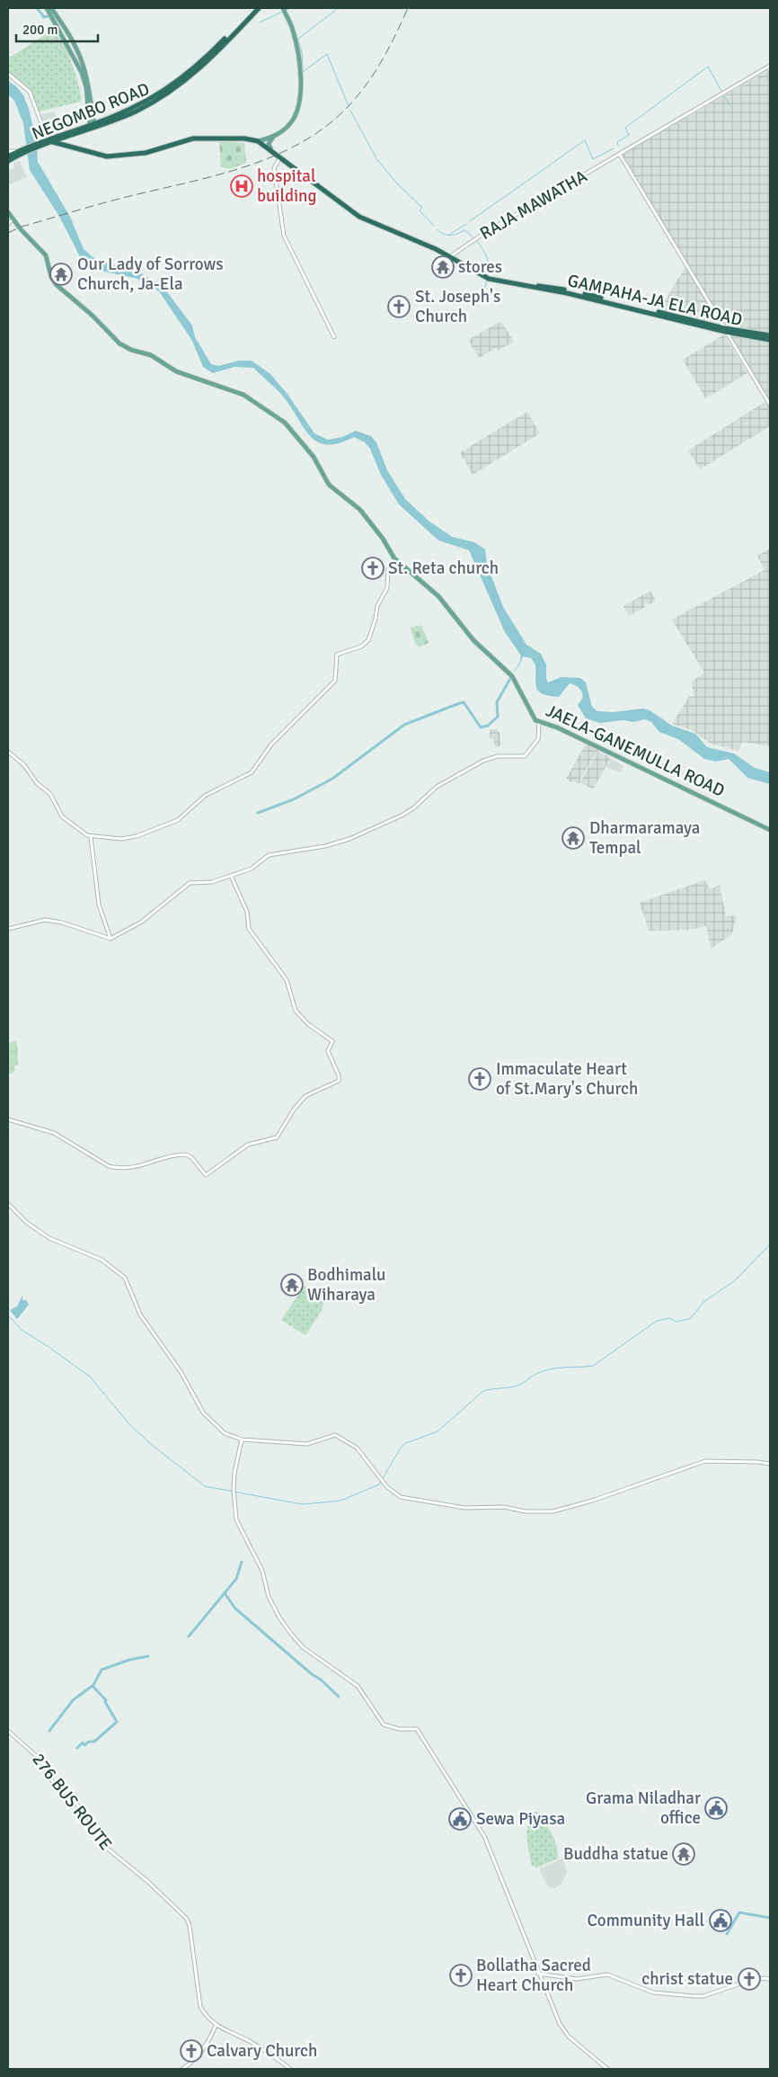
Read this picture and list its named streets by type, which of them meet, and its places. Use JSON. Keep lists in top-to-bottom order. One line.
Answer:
{"streets":{"highway":["NEGOMBO ROAD","GAMPAHA-JA ELA ROAD"],"main road":["JAELA-GANEMULLA ROAD"],"street":["RAJA MAWATHA","276 BUS ROUTE"]},"crossings":[["RAJA MAWATHA","GAMPAHA-JA ELA ROAD"]],"places":{"hospital":["hospital building"],"temple":["stores","Our Lady of Sorrows Church, Ja-Ela","Dharmaramaya Tempal","Bodhimalu Wiharaya","Buddha statue"],"church":["St. Joseph's Church","St. Reta church","Immaculate Heart of St.Mary's Church","Bollatha Sacred Heart Church","christ statue","Calvary Church"],"public building":["Grama Niladhar office","Sewa Piyasa","Community Hall"]},"scale_bar":"200 m"}
